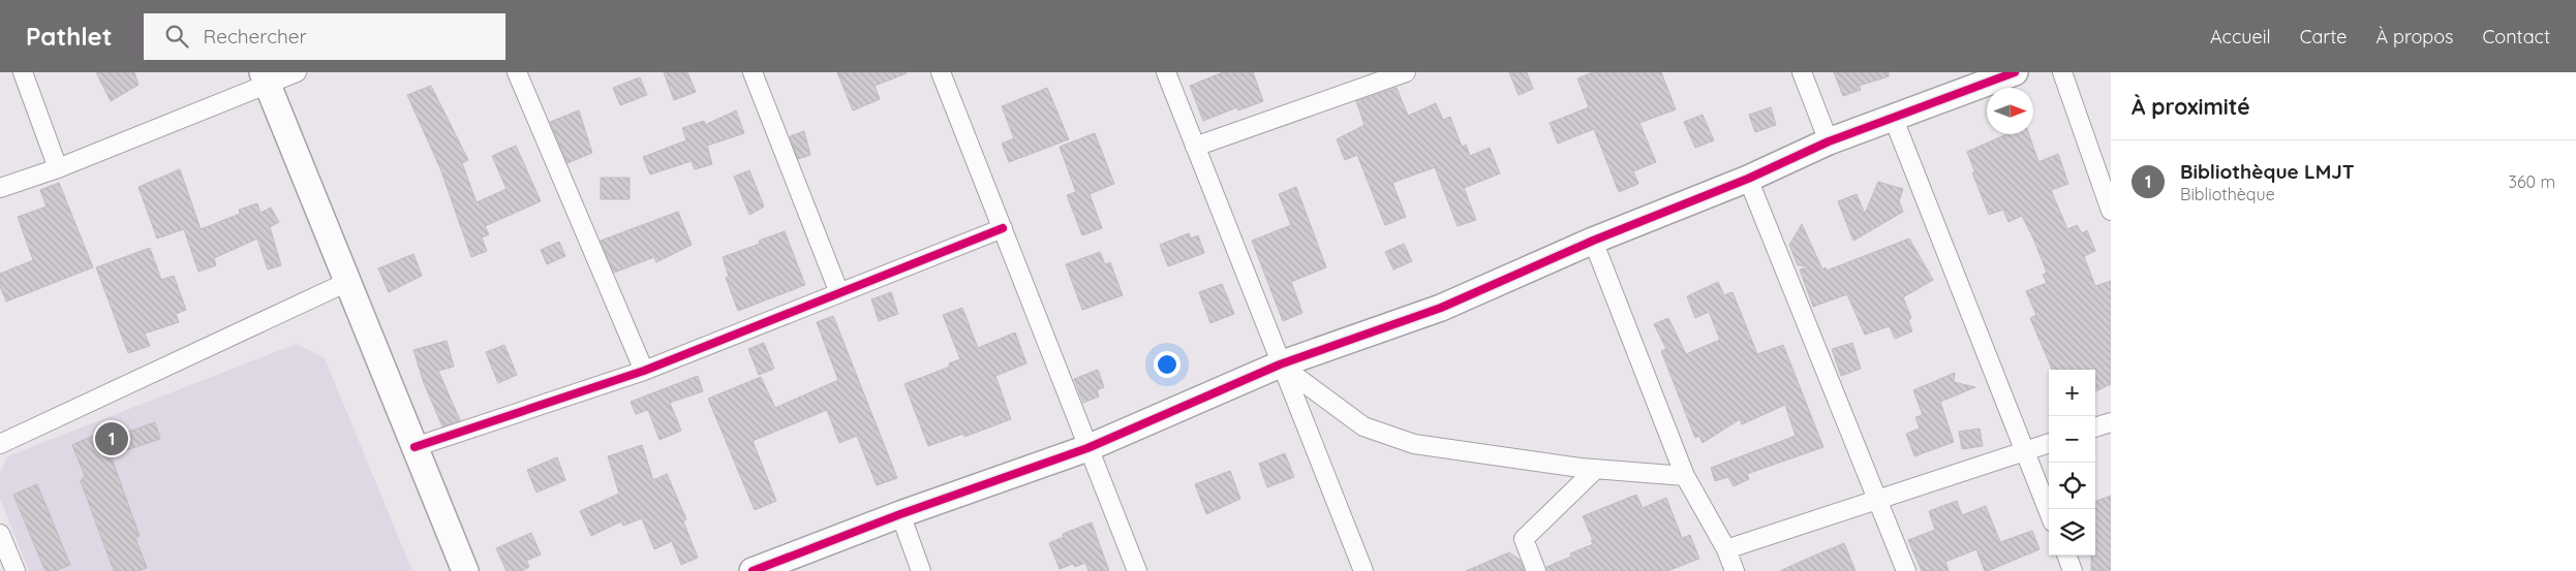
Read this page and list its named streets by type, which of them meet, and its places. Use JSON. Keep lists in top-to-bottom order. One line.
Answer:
{"north":"right","page":{"header":"Pathlet","search":"Rechercher","nav":["Accueil","Carte","À propos","Contact"],"heading":"À proximité","list":[{"mark":"1","name":"Bibliothèque LMJT","note":"Bibliothèque","value":"360 m"}],"map_buttons":["+","−"],"pins":"1"}}
